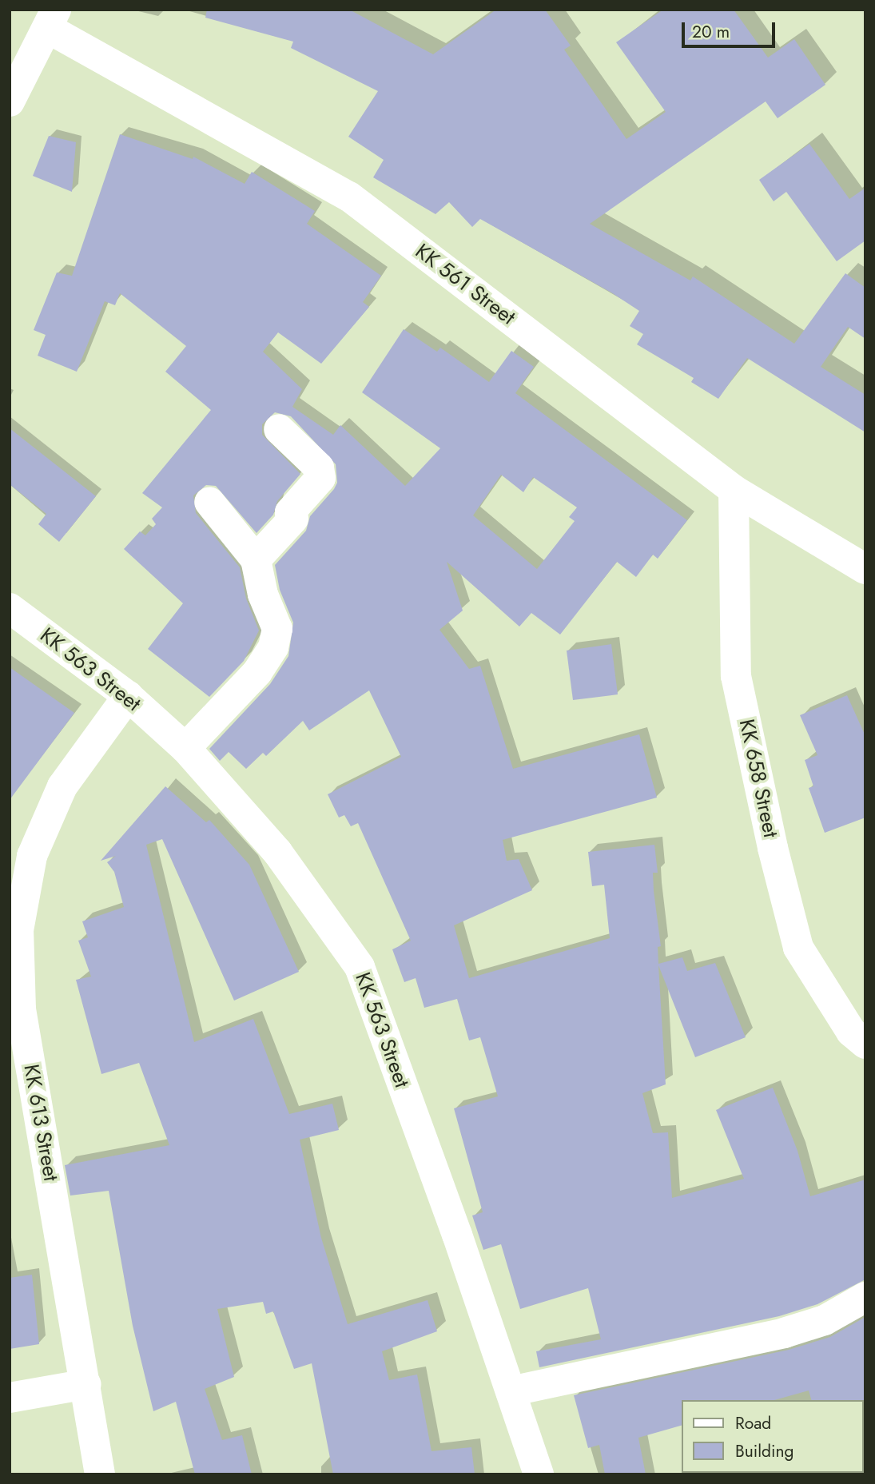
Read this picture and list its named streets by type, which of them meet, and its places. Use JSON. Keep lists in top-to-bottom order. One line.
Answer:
{"streets":{"street":["KK 561 Street","KK 563 Street","KK 658 Street","KK 613 Street"]},"crossings":[["KK 561 Street","KK 658 Street"],["KK 563 Street","KK 613 Street"]],"legend":["Road","Building"],"scale_bar":"20 m"}
